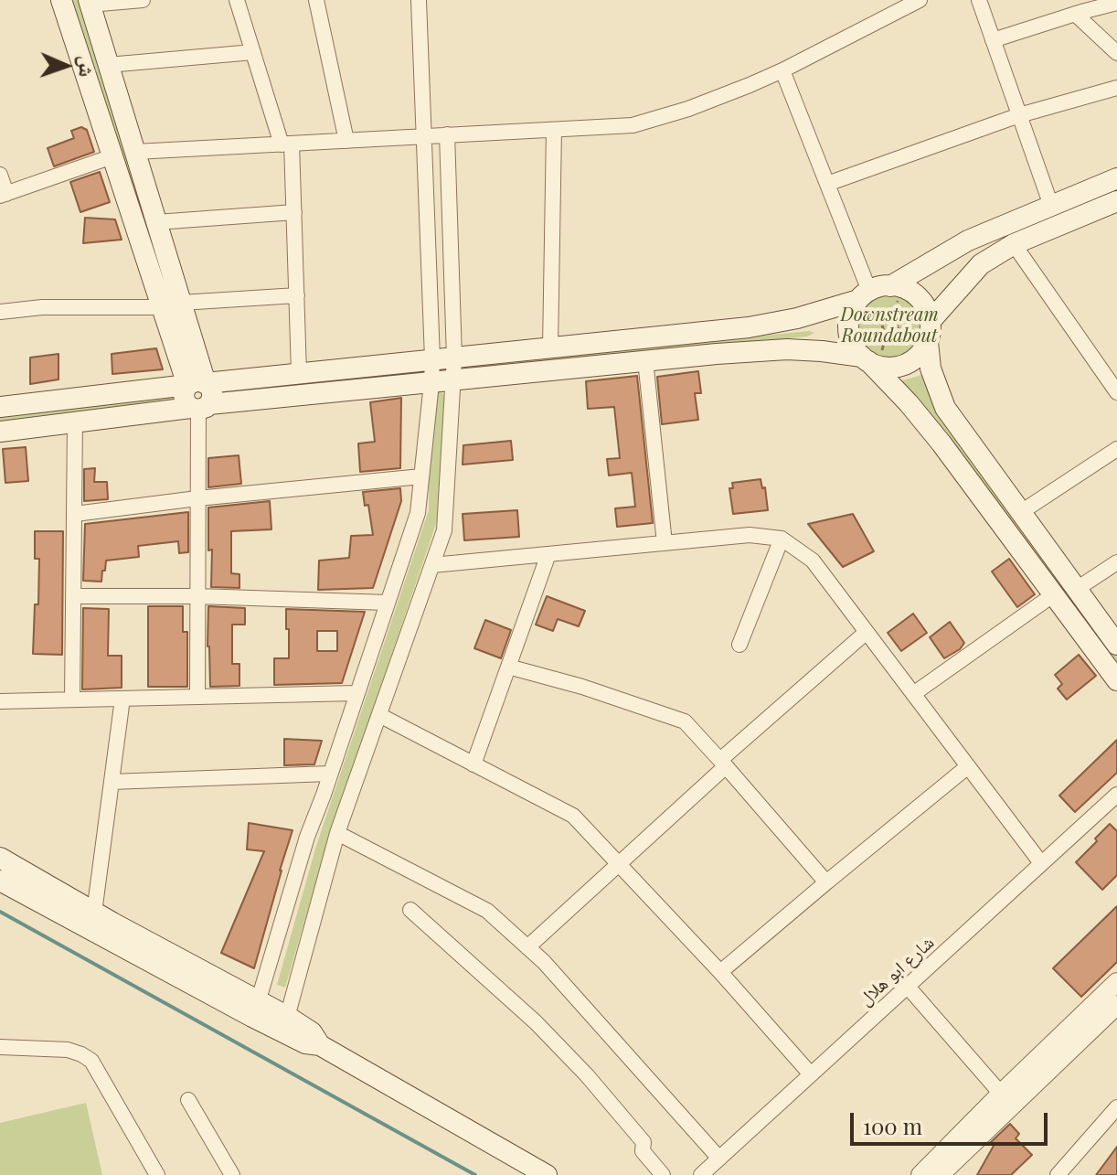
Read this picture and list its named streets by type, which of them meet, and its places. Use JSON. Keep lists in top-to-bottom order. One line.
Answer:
{"streets":{"street":["شارع ابو هلال"]},"parks":["Downstream Roundabout"],"scale_bar":"100 m","north":"right"}
